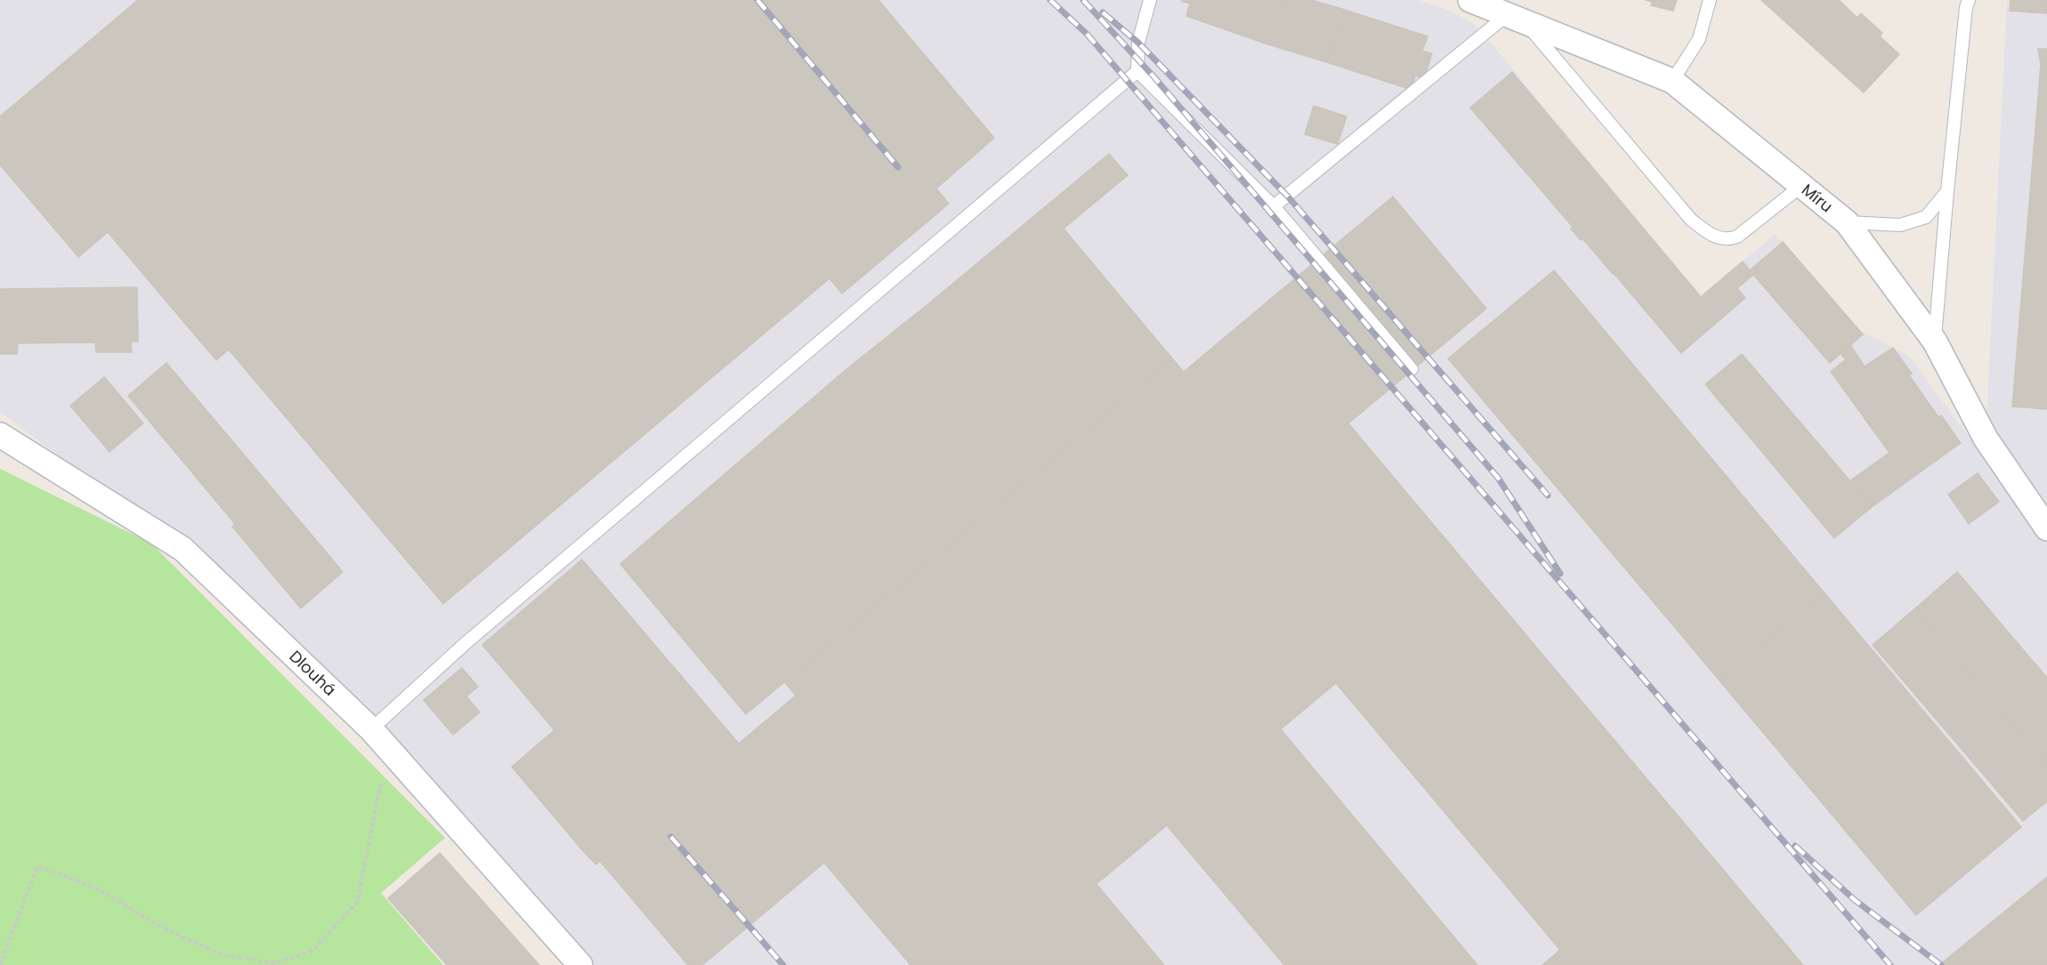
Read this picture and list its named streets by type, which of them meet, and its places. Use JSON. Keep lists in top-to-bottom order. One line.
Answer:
{"streets":{"street":["Míru","Dlouhá"]}}
